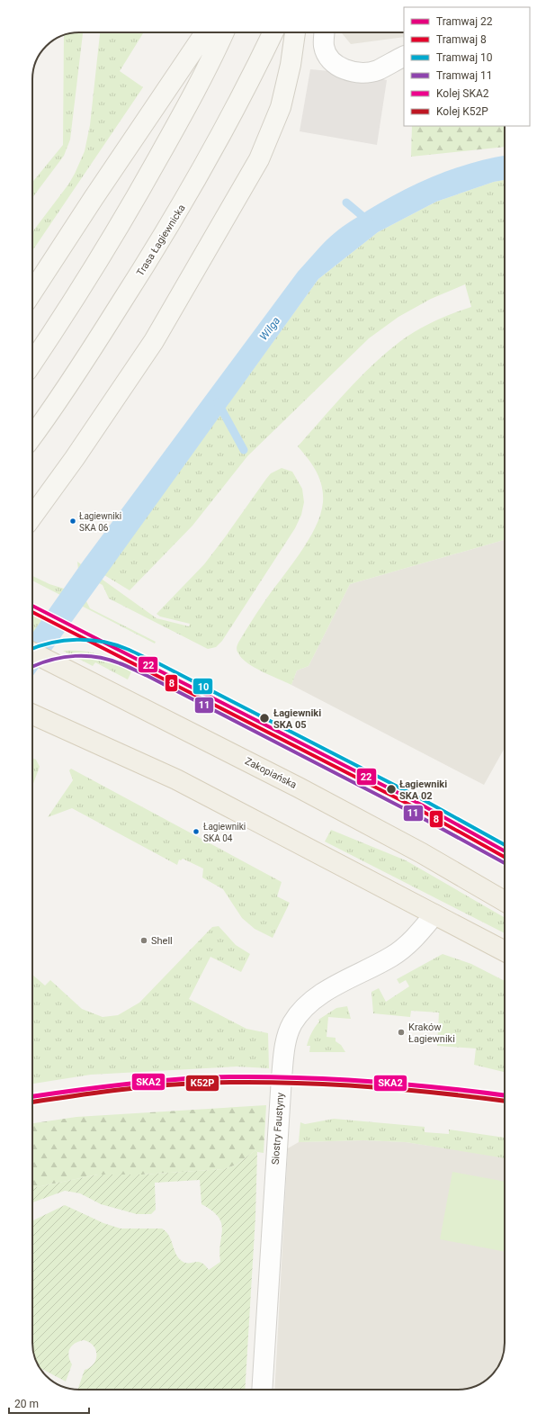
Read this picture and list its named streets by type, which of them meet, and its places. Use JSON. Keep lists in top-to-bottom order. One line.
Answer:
{"streets":{"main road":["Trasa Łagiewnicka","Zakopiańska"],"street":["Siostry Faustyny"]},"water":["Wilga"],"places":["Łagiewniki SKA 06","Łagiewniki SKA 05","Łagiewniki SKA 02","Łagiewniki SKA 04","Shell","Kraków Łagiewniki"],"lines":["tram line 22","tram line 8","tram line 10","tram line 11","rail line SKA2","rail line K52P"],"legend":["Tramwaj 22","Tramwaj 8","Tramwaj 10","Tramwaj 11","Kolej SKA2","Kolej K52P"],"scale_bar":"20 m"}
